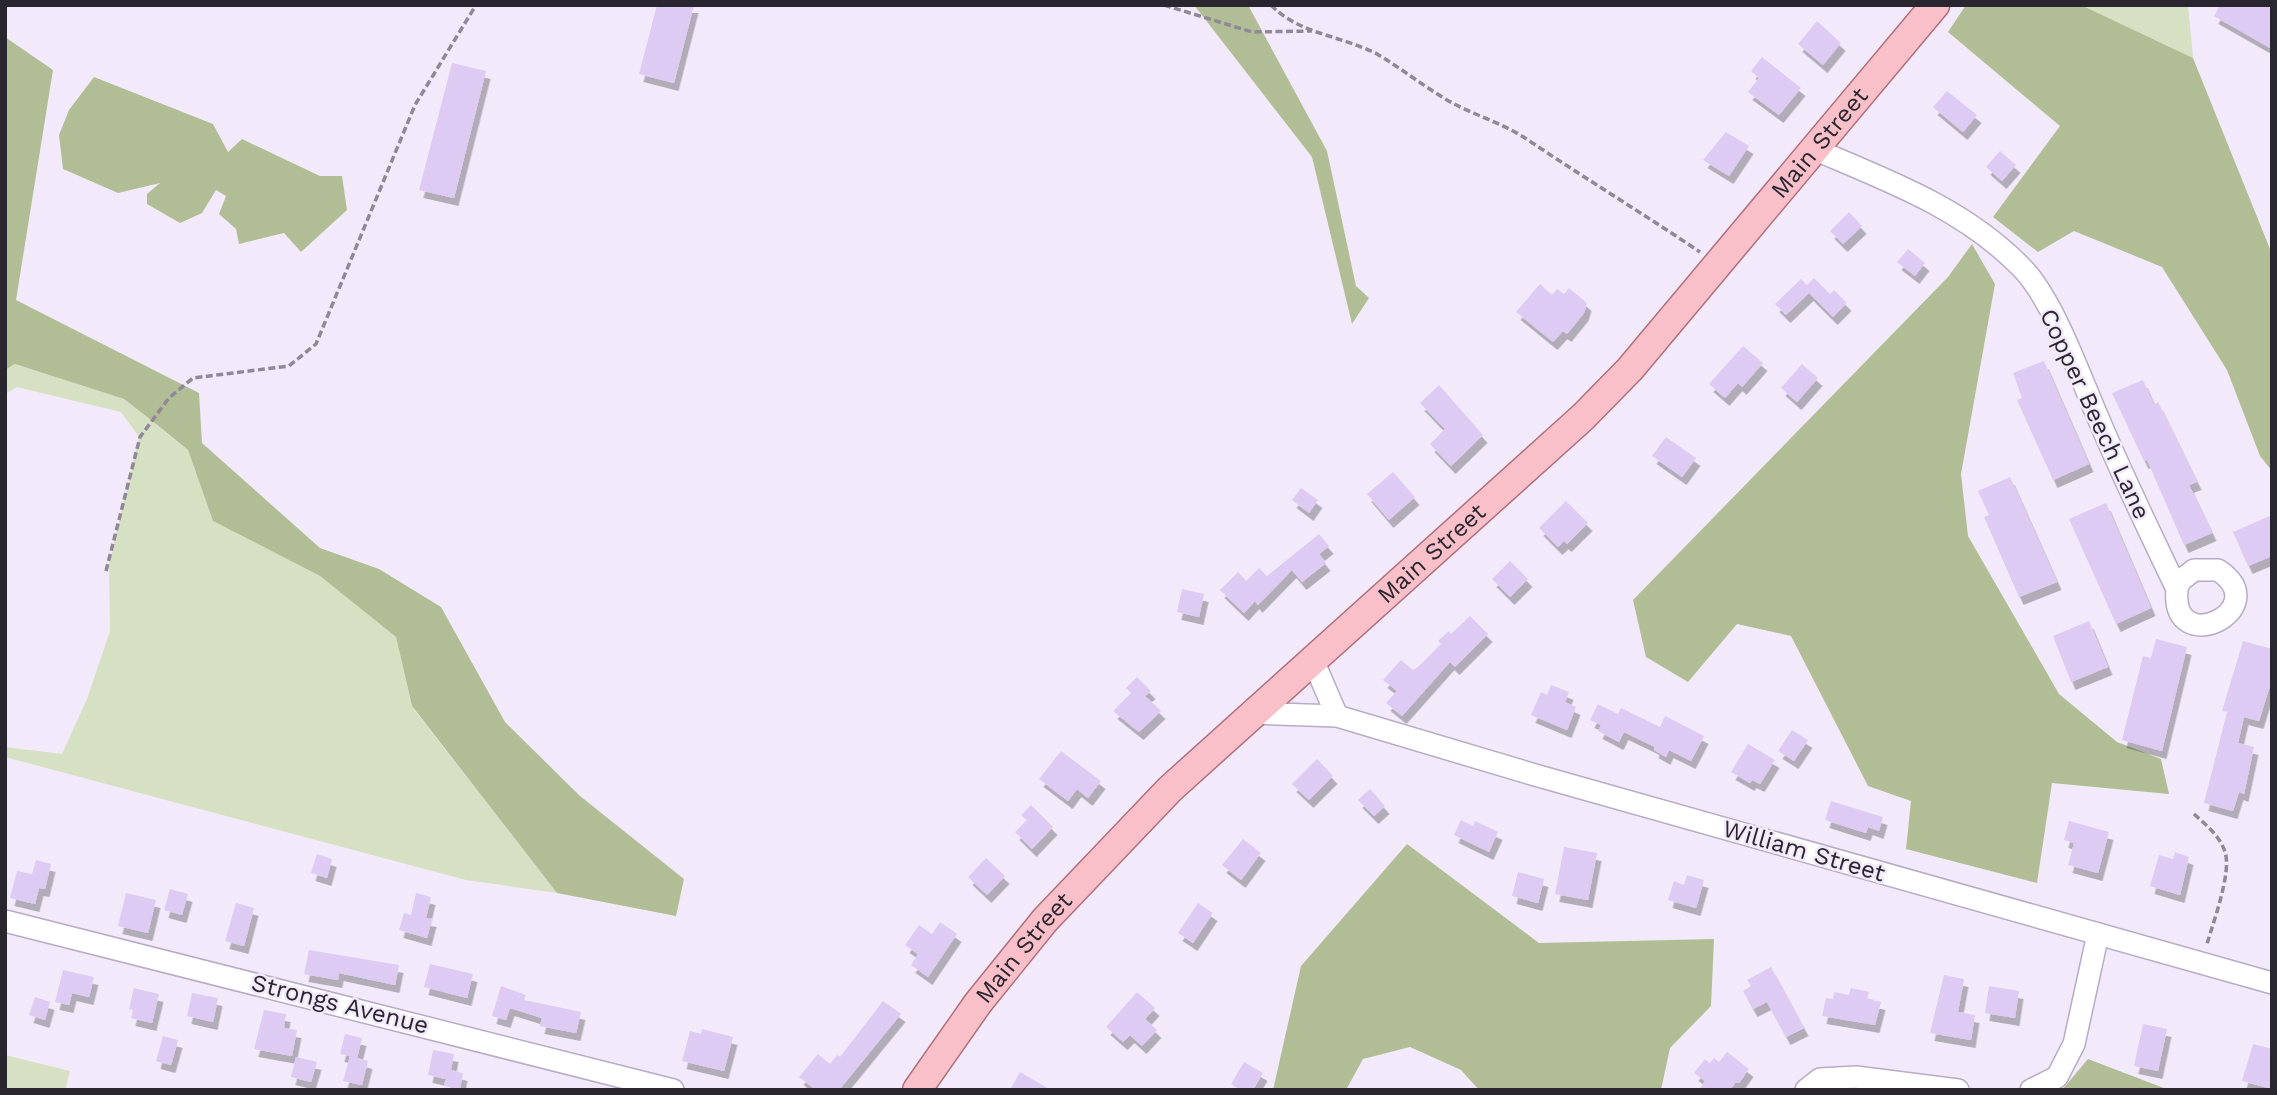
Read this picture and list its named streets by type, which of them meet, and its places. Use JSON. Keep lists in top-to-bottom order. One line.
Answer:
{"streets":{"main road":["Main Street"],"street":["Copper Beech Lane","William Street","Strongs Avenue"]},"crossings":[["Main Street","Copper Beech Lane"],["Main Street","William Street"]]}
